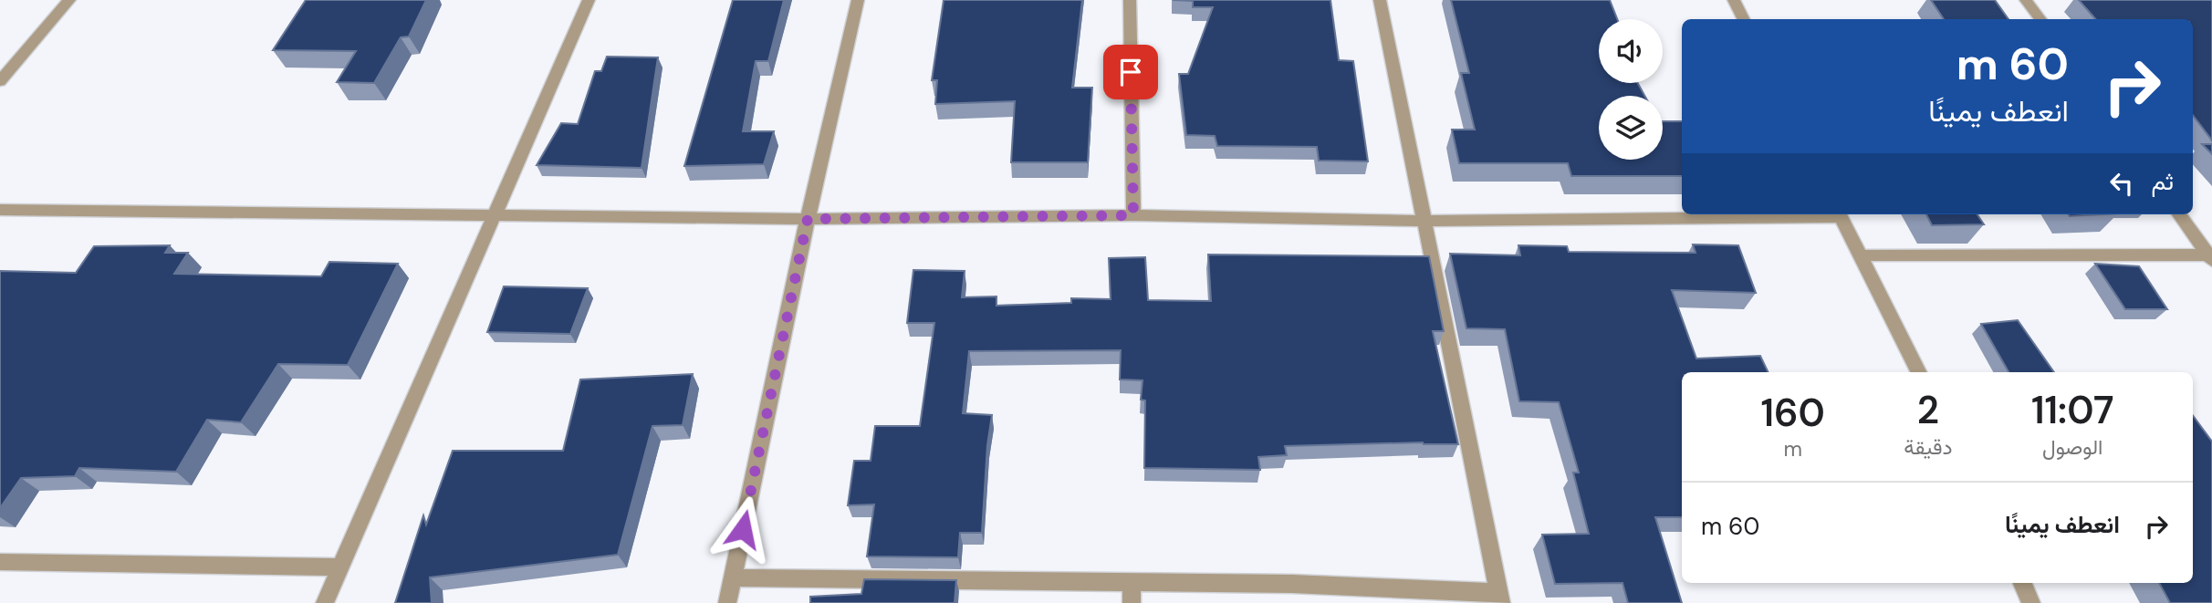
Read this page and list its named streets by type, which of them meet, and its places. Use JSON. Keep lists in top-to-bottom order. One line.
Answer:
{"page":{"turn":["60 m","انعطف يمينًا"],"then":"ثم","eta":["11:07","الوصول","2","دقيقة","160","m"],"list":[{"name":"انعطف يمينًا","value":"60 m"}]}}
